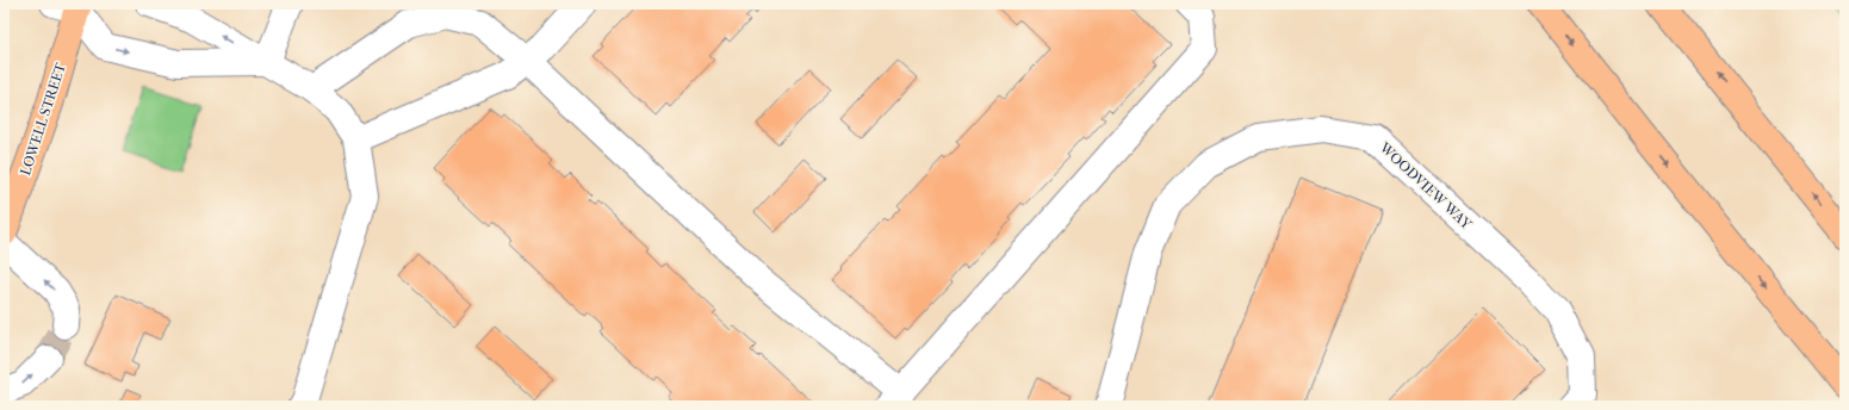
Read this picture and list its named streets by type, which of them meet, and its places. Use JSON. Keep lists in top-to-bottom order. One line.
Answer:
{"streets":{"main road":["LOWELL STREET"],"lane":["WOODVIEW WAY"]}}
